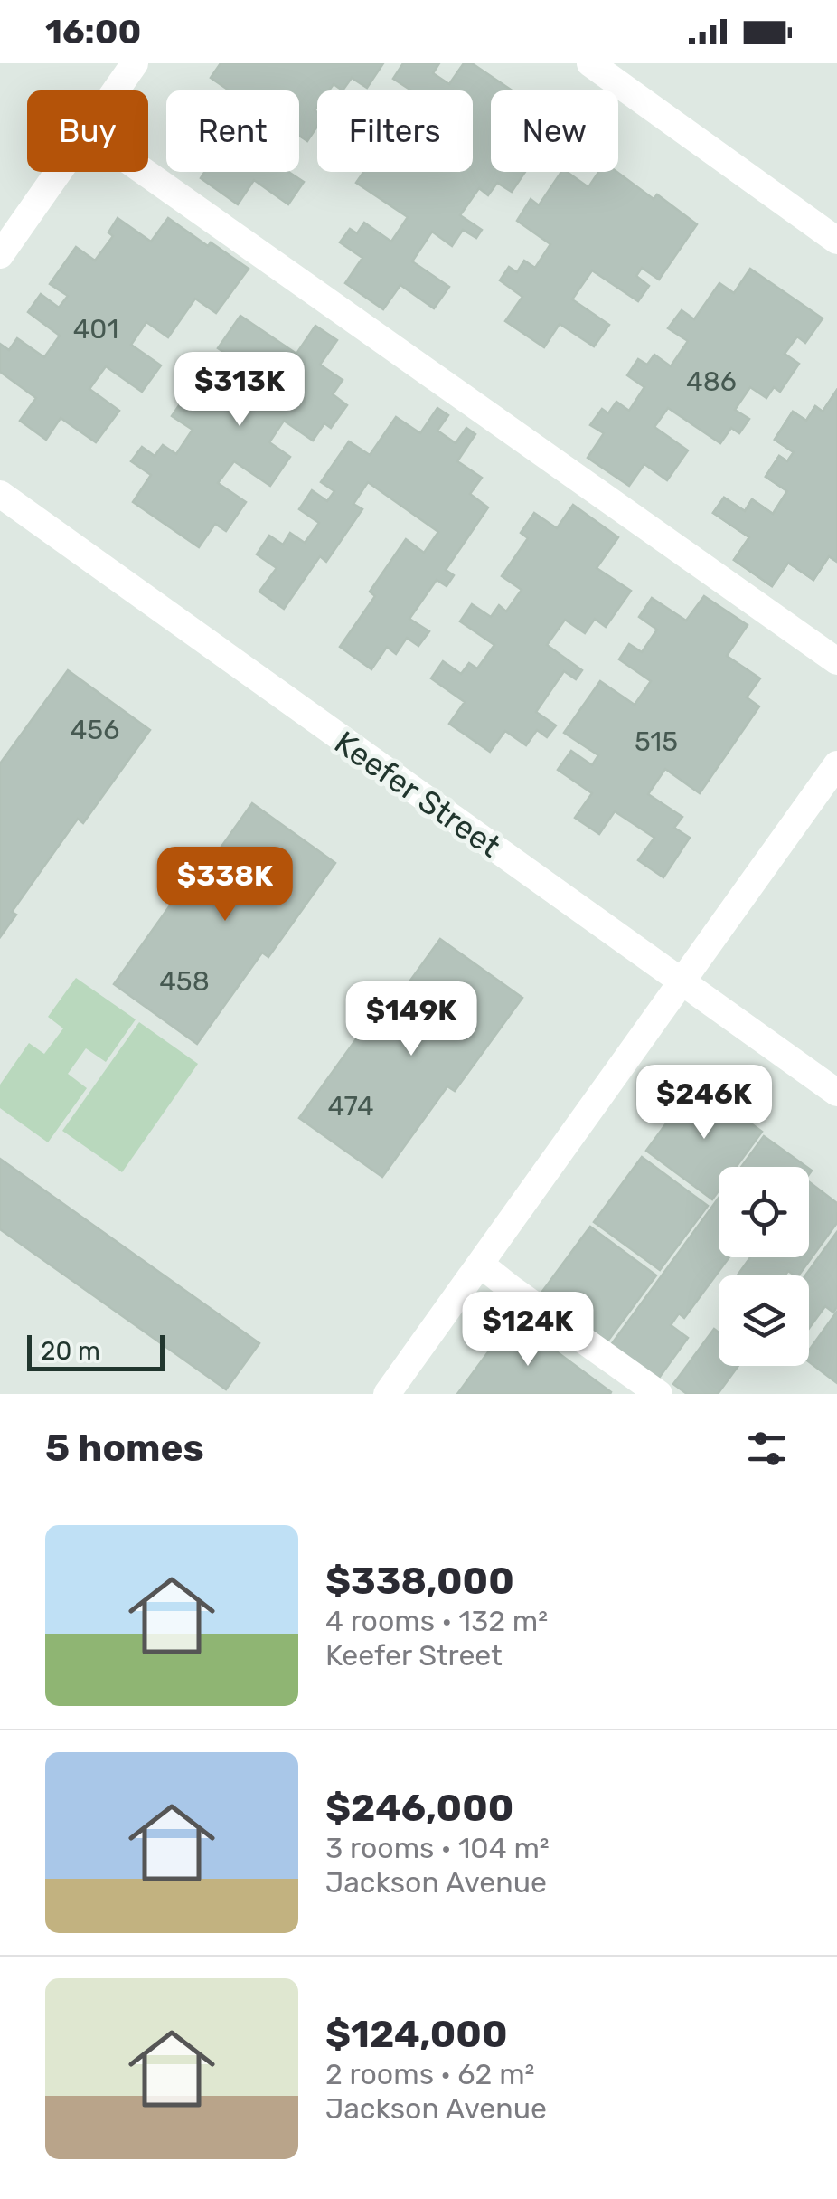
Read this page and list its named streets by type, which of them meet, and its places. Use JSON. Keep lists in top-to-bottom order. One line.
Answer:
{"streets":{"street":["Keefer Street"]},"house_numbers":["401","486","456","515","458","474"],"scale_bar":"20 m","page":{"status":"16:00","chip":["Buy","Rent","Filters","New"],"price":["$313K","$338K","$149K","$246K","$124K"],"scale":"20 m","heading":"5 homes","list":[{"name":"$338,000","note":"4 rooms · 132 m² · Keefer Street"},{"name":"$246,000","note":"3 rooms · 104 m² · Jackson Avenue"},{"name":"$124,000","note":"2 rooms · 62 m² · Jackson Avenue"}]}}
